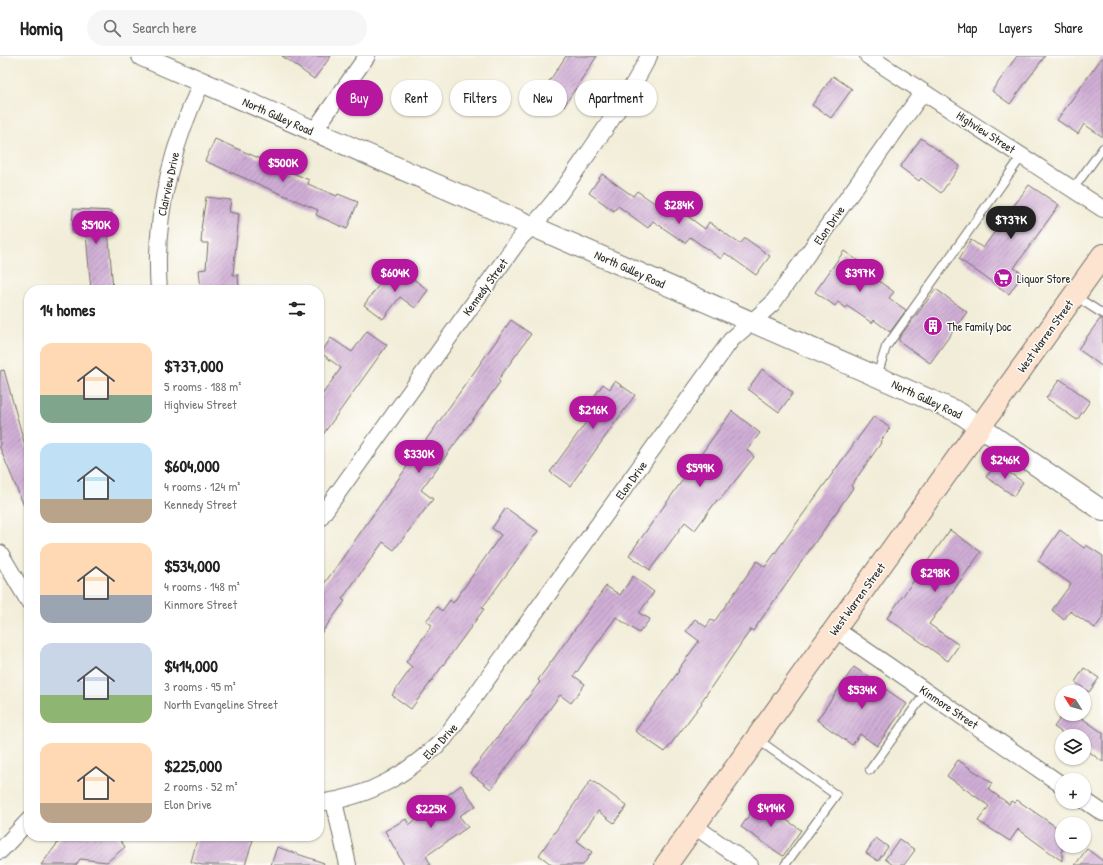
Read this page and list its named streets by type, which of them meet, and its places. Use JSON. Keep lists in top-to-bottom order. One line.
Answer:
{"streets":{"main road":["West Warren Street"],"street":["North Gulley Road","Highview Street","Clairview Drive","Elon Drive","Kennedy Street","Kinmore Street"]},"crossings":[["North Gulley Road","Clairview Drive"],["North Gulley Road","Elon Drive"],["North Gulley Road","Kennedy Street"],["North Gulley Road","West Warren Street"],["Highview Street","Elon Drive"],["West Warren Street","Kinmore Street"]],"places":{"supermarket":["Liquor Store"],"building":["The Family Doc"]},"north":"top left","page":{"header":"Homiq","search":"Search here","nav":["Map","Layers","Share"],"chip":["Buy","Rent","Filters","New","Apartment"],"price":["$500K","$284K","$737K","$510K","$604K","$397K","$216K","$330K","$246K","$599K","$298K","$534K","$414K","$225K"],"heading":"14 homes","list":[{"name":"$737,000","note":"5 rooms · 188 m² · Highview Street"},{"name":"$604,000","note":"4 rooms · 124 m² · Kennedy Street"},{"name":"$534,000","note":"4 rooms · 148 m² · Kinmore Street"},{"name":"$414,000","note":"3 rooms · 95 m² · North Evangeline Street"},{"name":"$225,000","note":"2 rooms · 52 m² · Elon Drive"}],"map_buttons":["+","−"]}}
